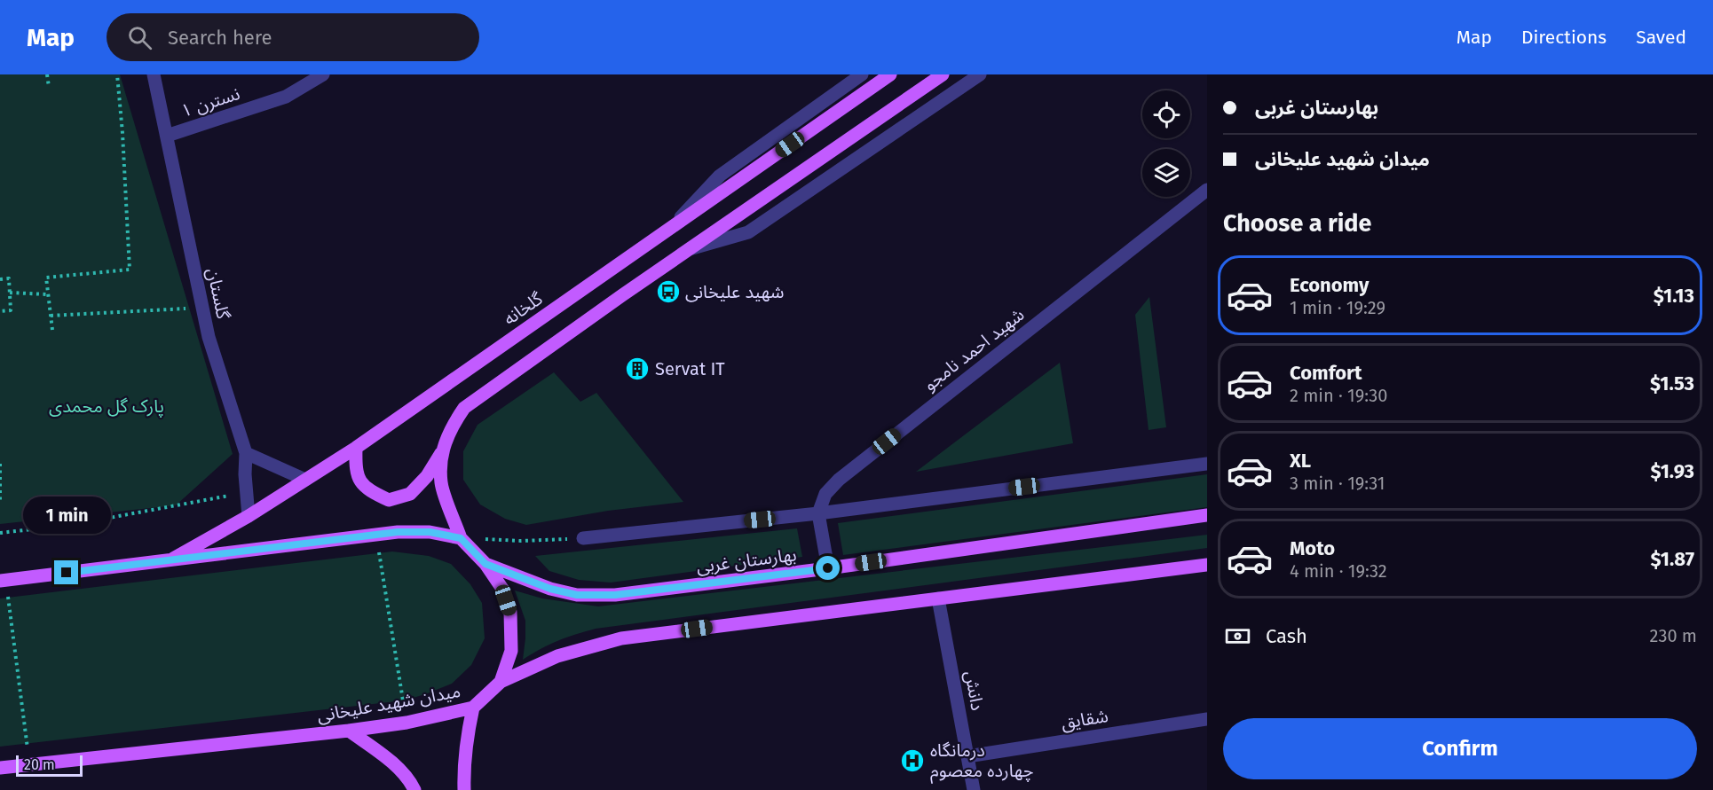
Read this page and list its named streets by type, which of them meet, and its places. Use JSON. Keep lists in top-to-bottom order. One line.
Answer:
{"streets":{"main road":["گلخانه","بهارستان غربی","میدان شهید علیخانی"],"street":["نسترن ۱","گلستان","شهید احمد نامجو","دانش","شقایق"]},"crossings":[["نسترن ۱","گلستان"],["گلستان","گلخانه"],["بهارستان غربی","میدان شهید علیخانی"],["دانش","شقایق"]],"parks":["پارک گل محمدی"],"places":{"bus stop":["شهید علیخانی"],"building":["Servat IT"],"hospital":["درمانگاه چهارده معصوم"]},"scale_bar":"20 m","page":{"header":"Map","search":"Search here","nav":["Map","Directions","Saved"],"banner":["بهارستان غربی","میدان شهید علیخانی"],"heading":"Choose a ride","list":[{"name":"Economy","note":"1 min · 19:29","value":"$1.13"},{"name":"Comfort","note":"2 min · 19:30","value":"$1.53"},{"name":"XL","note":"3 min · 19:31","value":"$1.93"},{"name":"Moto","note":"4 min · 19:32","value":"$1.87"}],"bubble":"1 min","pay":["Cash","230 m"],"buttons":"Confirm","scale":"20 m"}}
